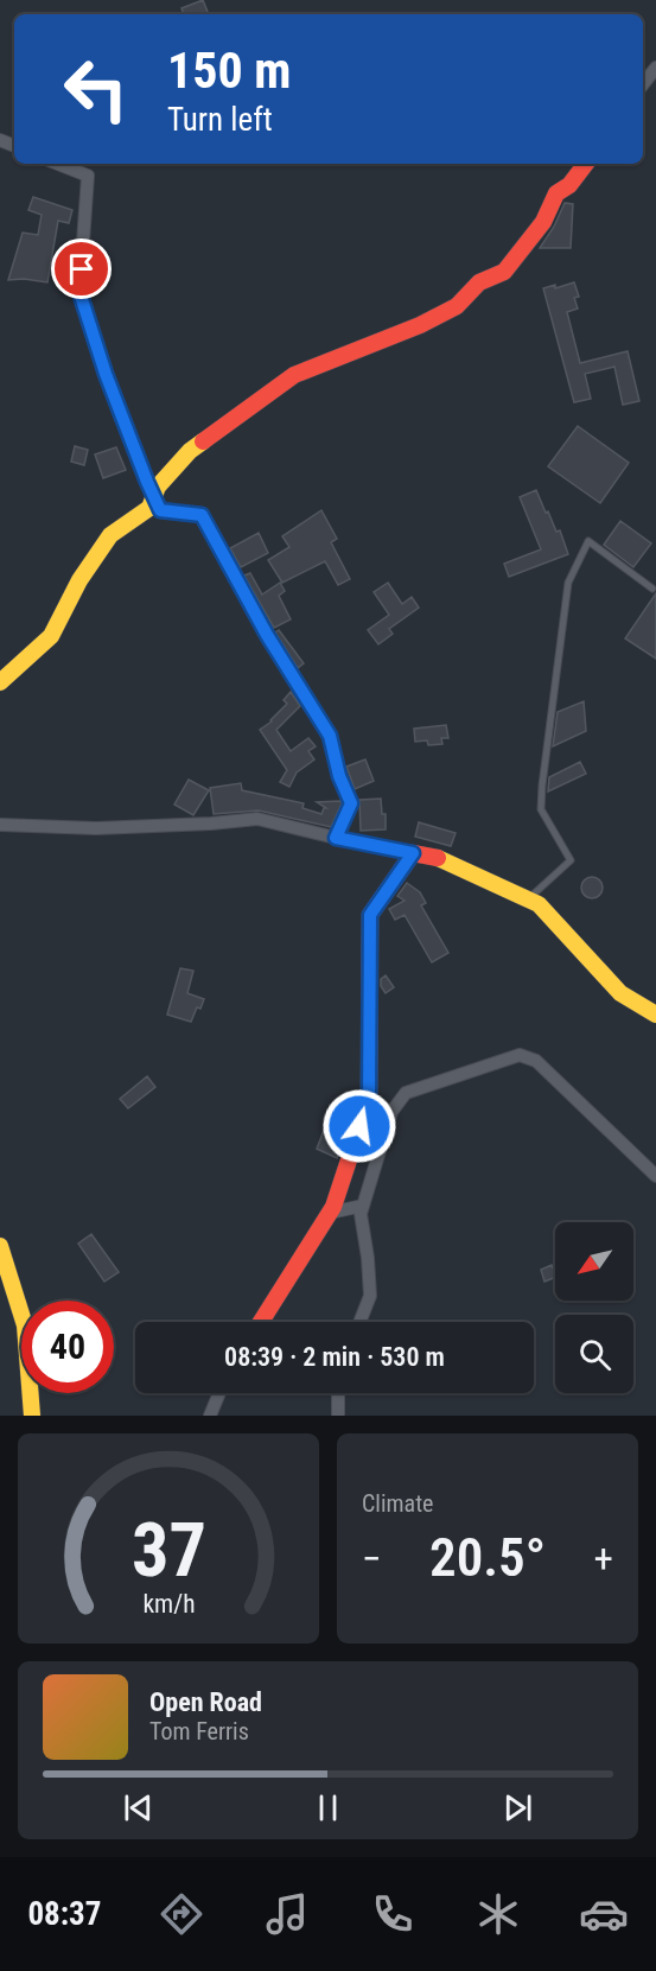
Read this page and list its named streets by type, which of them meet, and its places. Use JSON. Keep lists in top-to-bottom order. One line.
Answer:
{"north":"bottom left","page":{"turn":["150 m","Turn left"],"limit":"40","trip":"08:39 · 2 min · 530 m","tile":"Climate","heat":["−","20.5°","+"],"song":["Open Road","Tom Ferris"],"tabs":"08:37","gauge":["37","km/h"]}}
